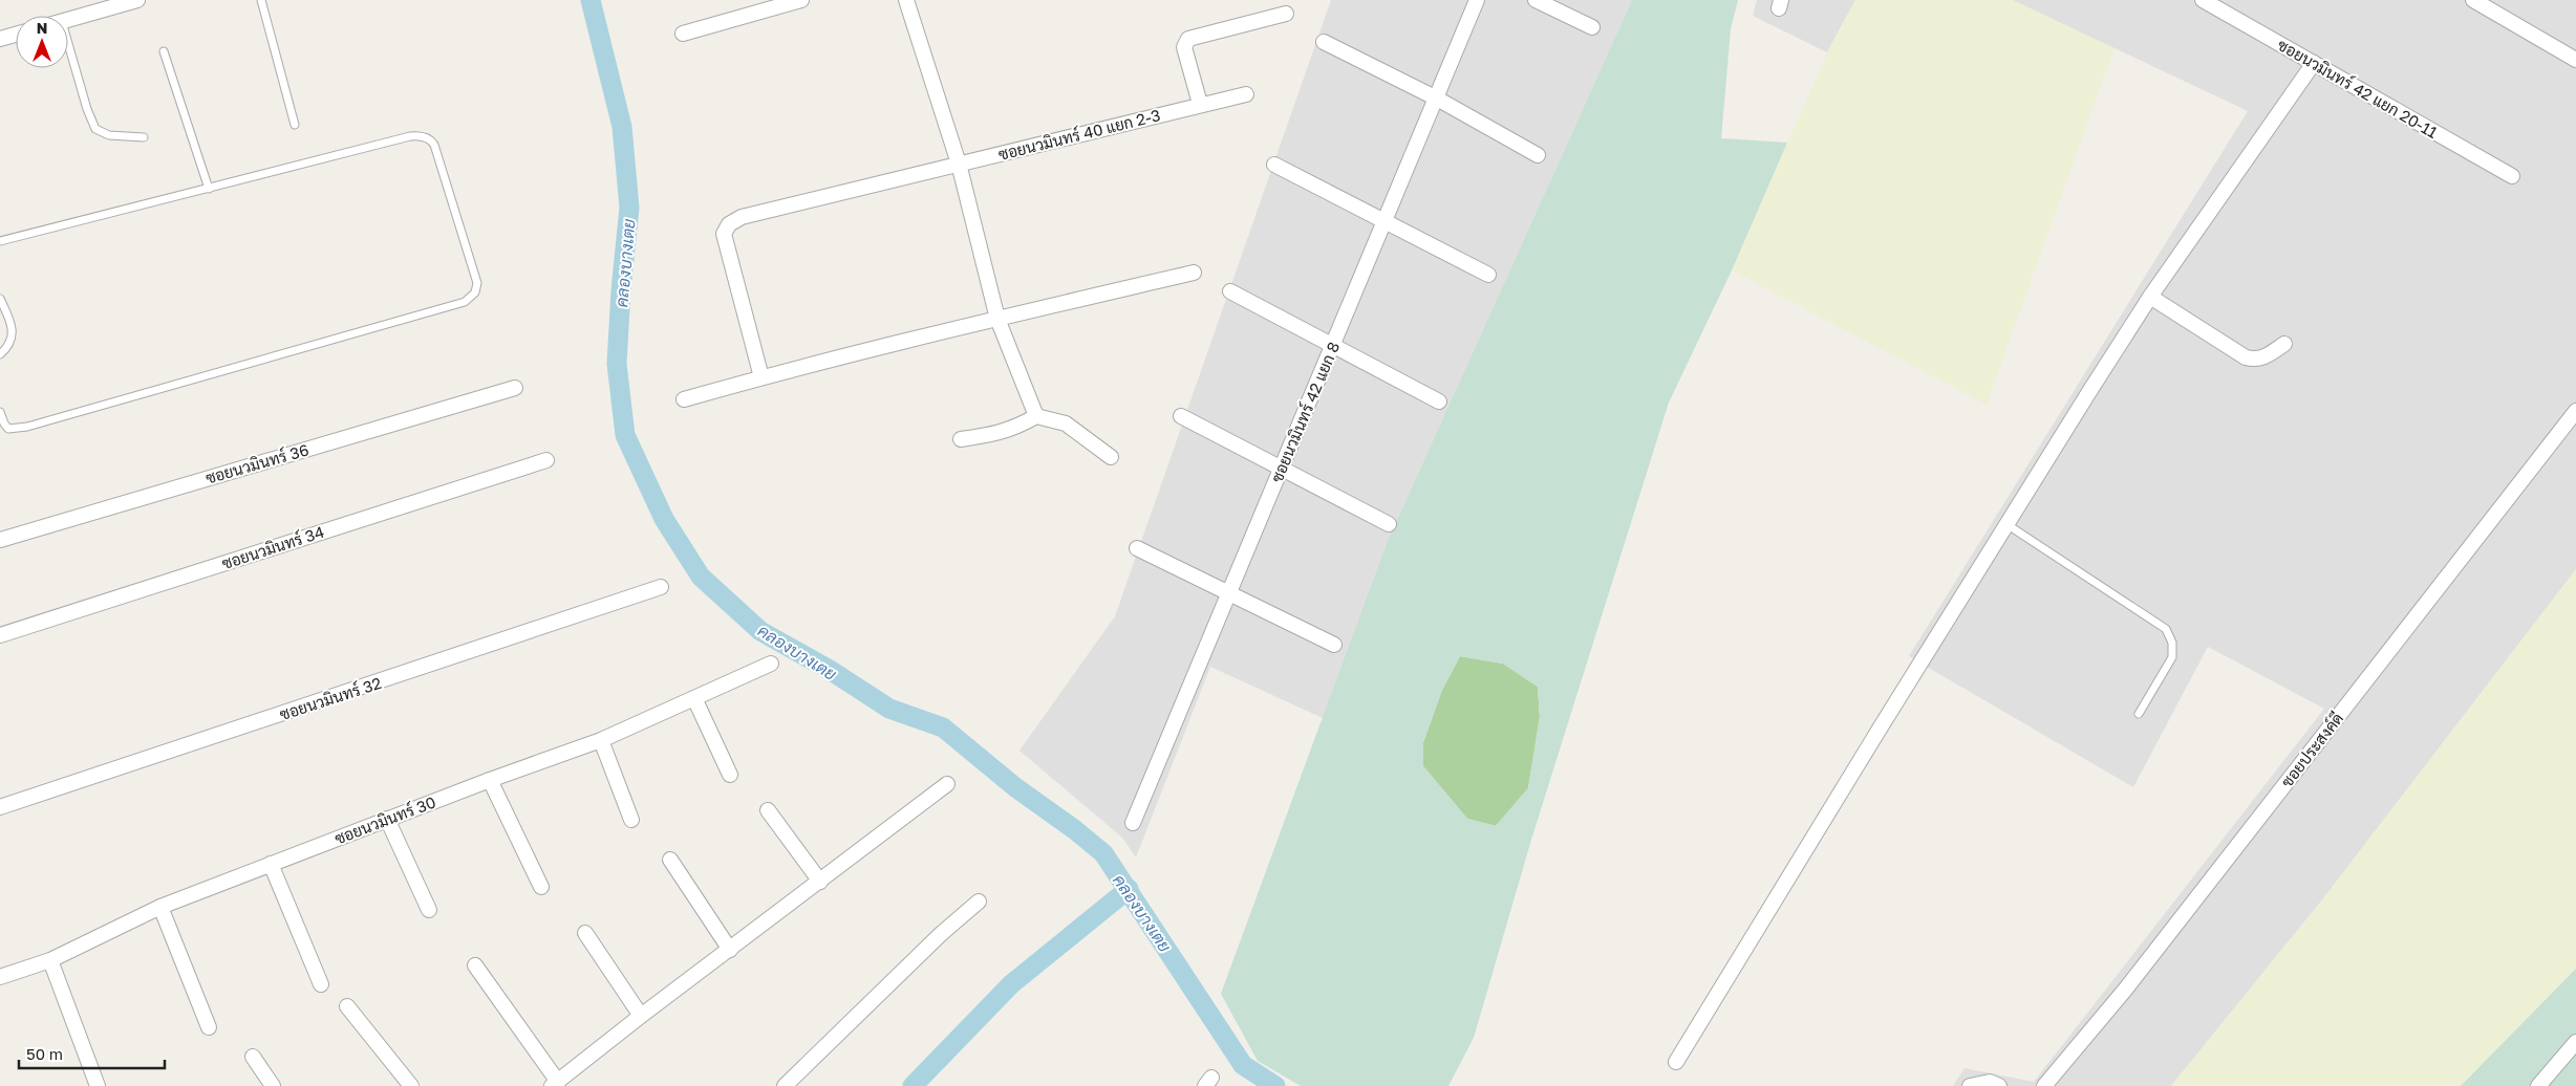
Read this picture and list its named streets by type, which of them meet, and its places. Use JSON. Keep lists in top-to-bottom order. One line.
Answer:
{"streets":{"street":["ซอยนวมินทร์ 42 แยก 20-11","ซอยนวมินทร์ 40 แยก 2-3","ซอยนวมินทร์ 42 แยก 8","ซอยนวมินทร์ 36","ซอยนวมินทร์ 34","ซอยนวมินทร์ 32","ซอยประสงค์ดี","ซอยนวมินทร์ 30"]},"water":["คลองบางเตย"],"scale_bar":"50 m","north":"top"}
